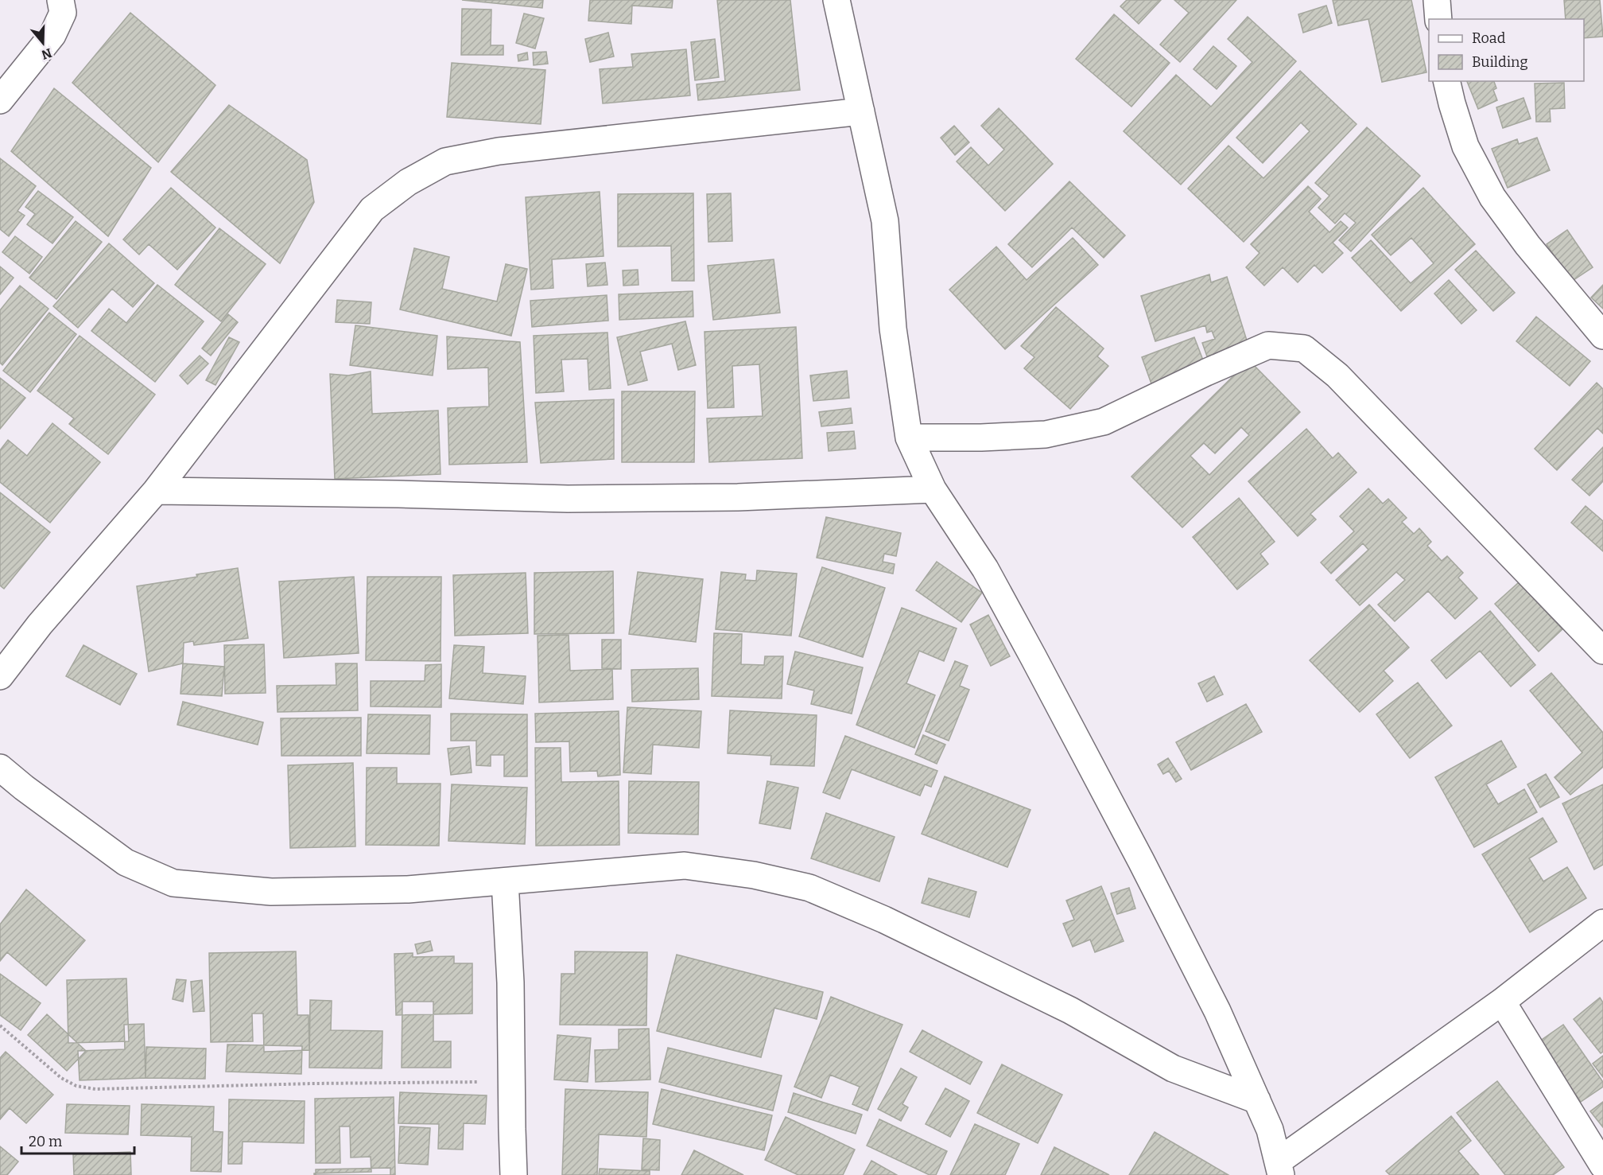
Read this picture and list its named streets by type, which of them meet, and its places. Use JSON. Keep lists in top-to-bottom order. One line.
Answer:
{"legend":["Road","Building"],"scale_bar":"20 m","north":"bottom"}
